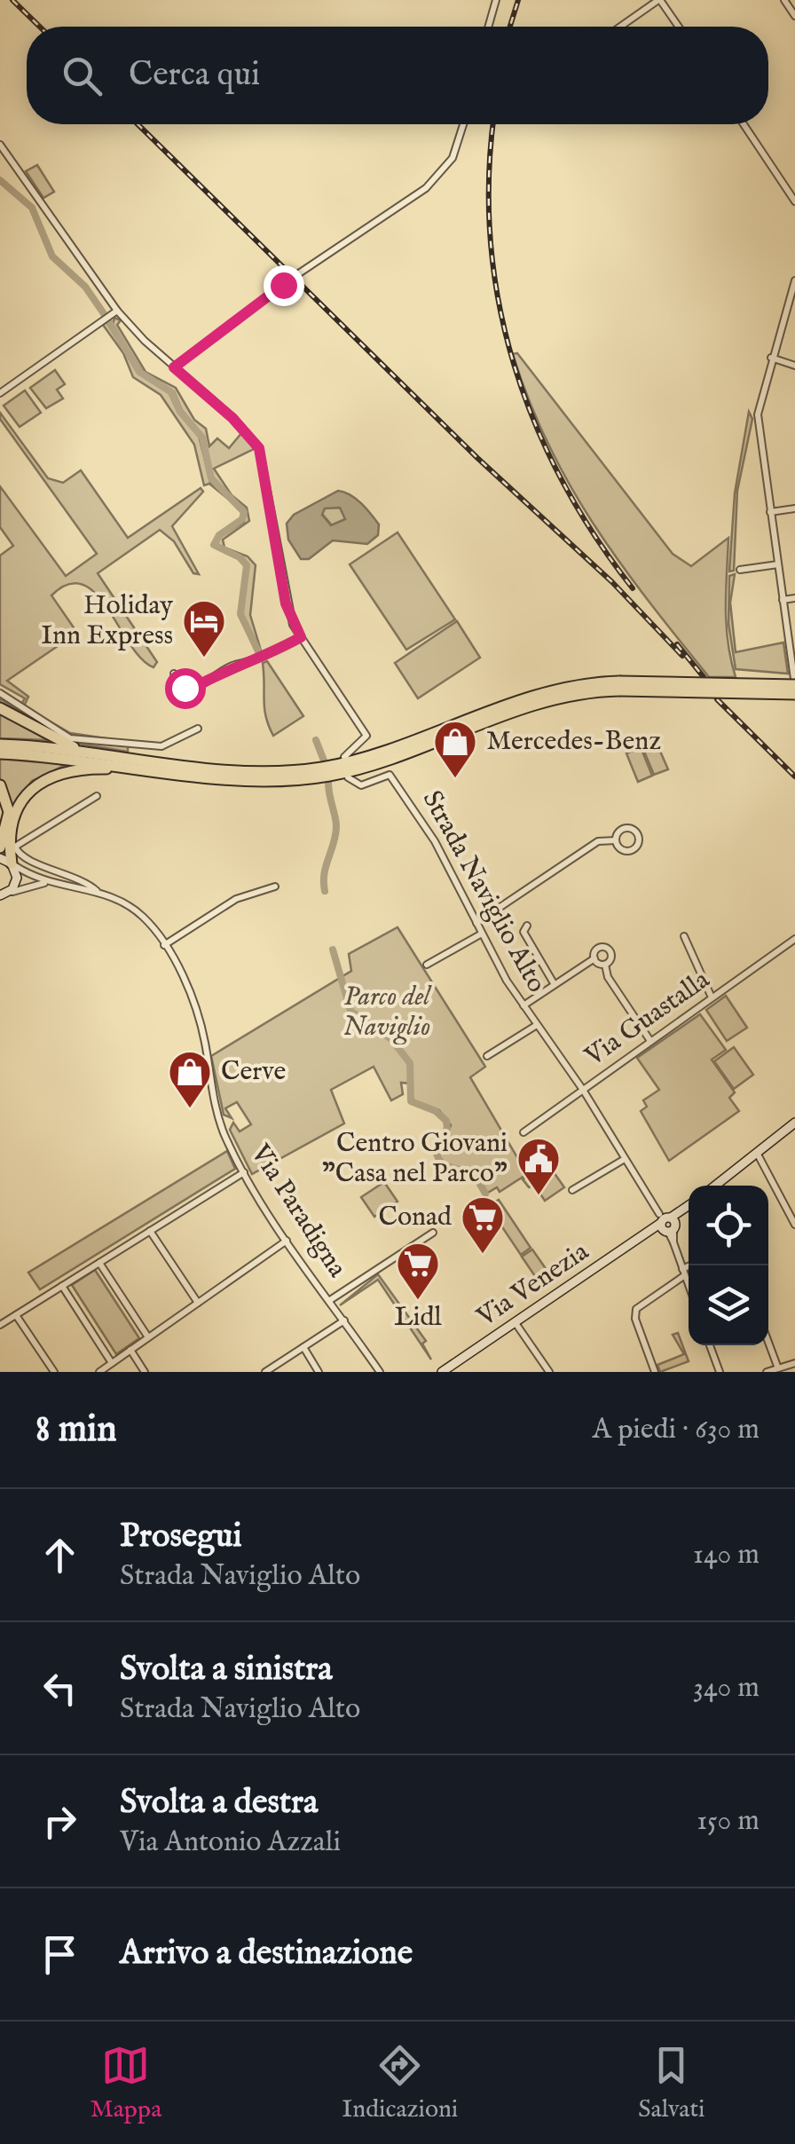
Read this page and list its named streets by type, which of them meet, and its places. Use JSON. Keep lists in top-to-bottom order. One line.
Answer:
{"streets":{"street":["Strada Naviglio Alto","Via Guastalla","Via Paradigna","Via Venezia"]},"crossings":[["Strada Naviglio Alto","Via Guastalla"],["Strada Naviglio Alto","Via Venezia"]],"parks":["Parco del Naviglio"],"places":{"hotel":["Holiday Inn Express"],"shop":["Mercedes-Benz","Cerve"],"public building":["Centro Giovani \"Casa nel Parco\""],"supermarket":["Conad","Lidl"]},"page":{"search":"Cerca qui","heading":["8 min","A piedi · 630 m"],"list":[["Prosegui","Strada Naviglio Alto","140 m"],["Svolta a sinistra","Strada Naviglio Alto","340 m"],["Svolta a destra","Via Antonio Azzali","150 m"],"Arrivo a destinazione"],"nav":["Mappa","Indicazioni","Salvati"]}}
